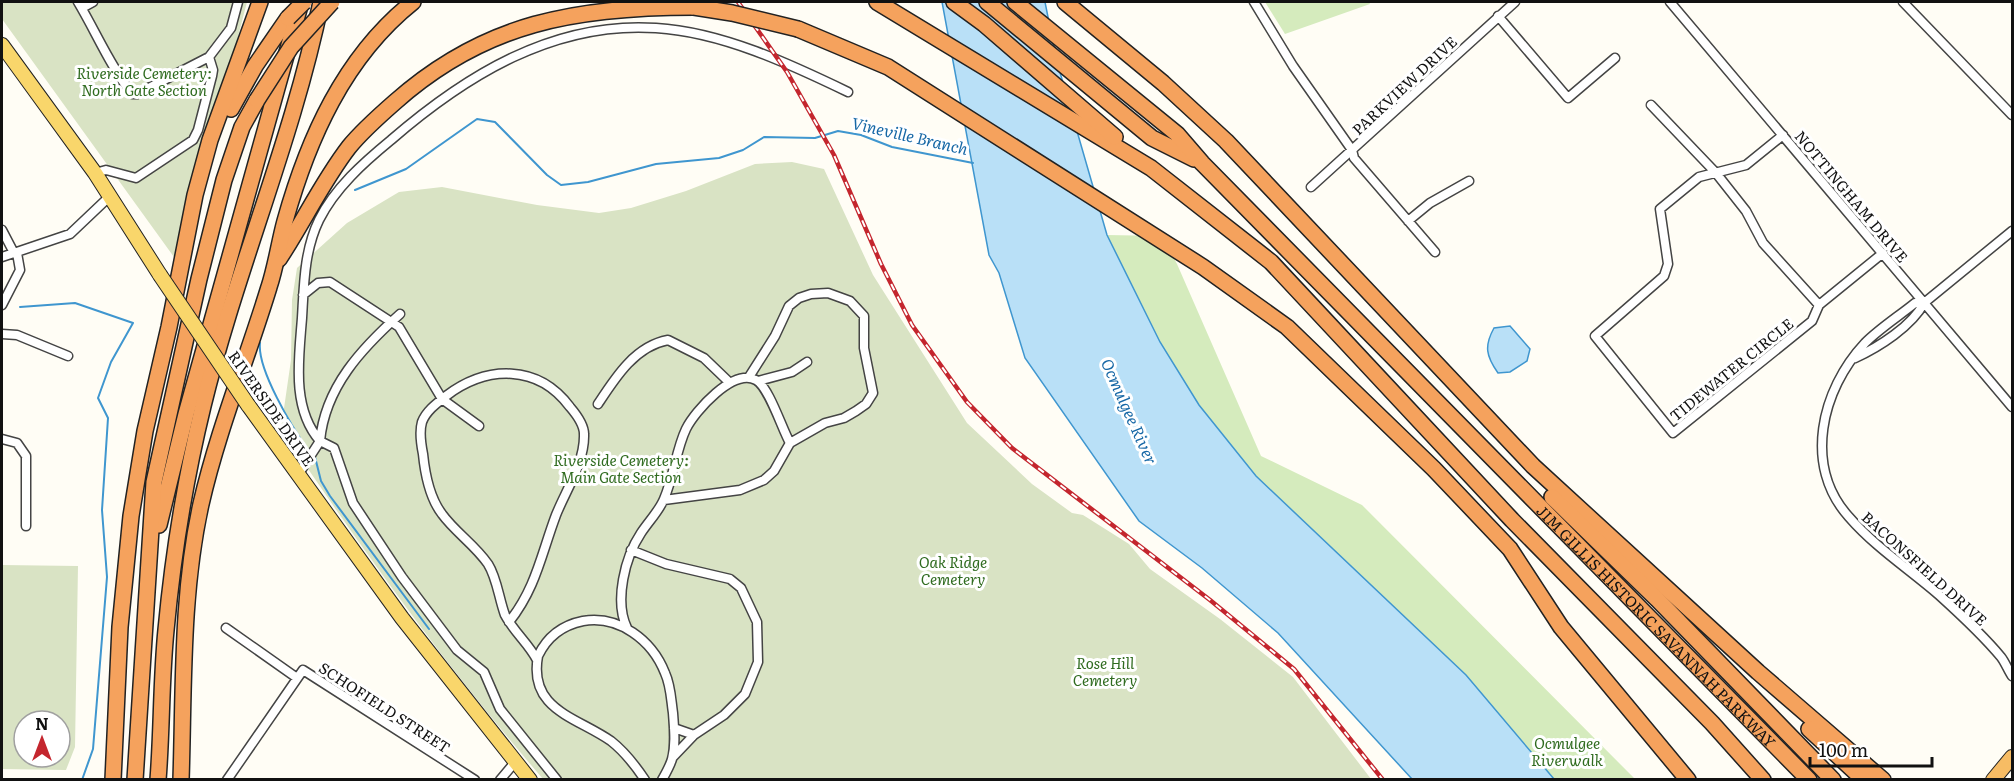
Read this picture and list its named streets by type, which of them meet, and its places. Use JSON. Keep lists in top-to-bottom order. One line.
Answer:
{"streets":{"highway":["JIM GILLIS HISTORIC SAVANNAH PARKWAY"],"main road":["RIVERSIDE DRIVE"],"street":["PARKVIEW DRIVE","NOTTINGHAM DRIVE","TIDEWATER CIRCLE","BACONSFIELD DRIVE","SCHOFIELD STREET"]},"crossings":[["NOTTINGHAM DRIVE","TIDEWATER CIRCLE"],["NOTTINGHAM DRIVE","BACONSFIELD DRIVE"]],"water":["Vineville Branch","Ocmulgee River"],"parks":["Riverside Cemetery: North Gate Section","Riverside Cemetery: Main Gate Section","Oak Ridge Cemetery","Rose Hill Cemetery","Ocmulgee Riverwalk"],"scale_bar":"100 m","north":"top"}
